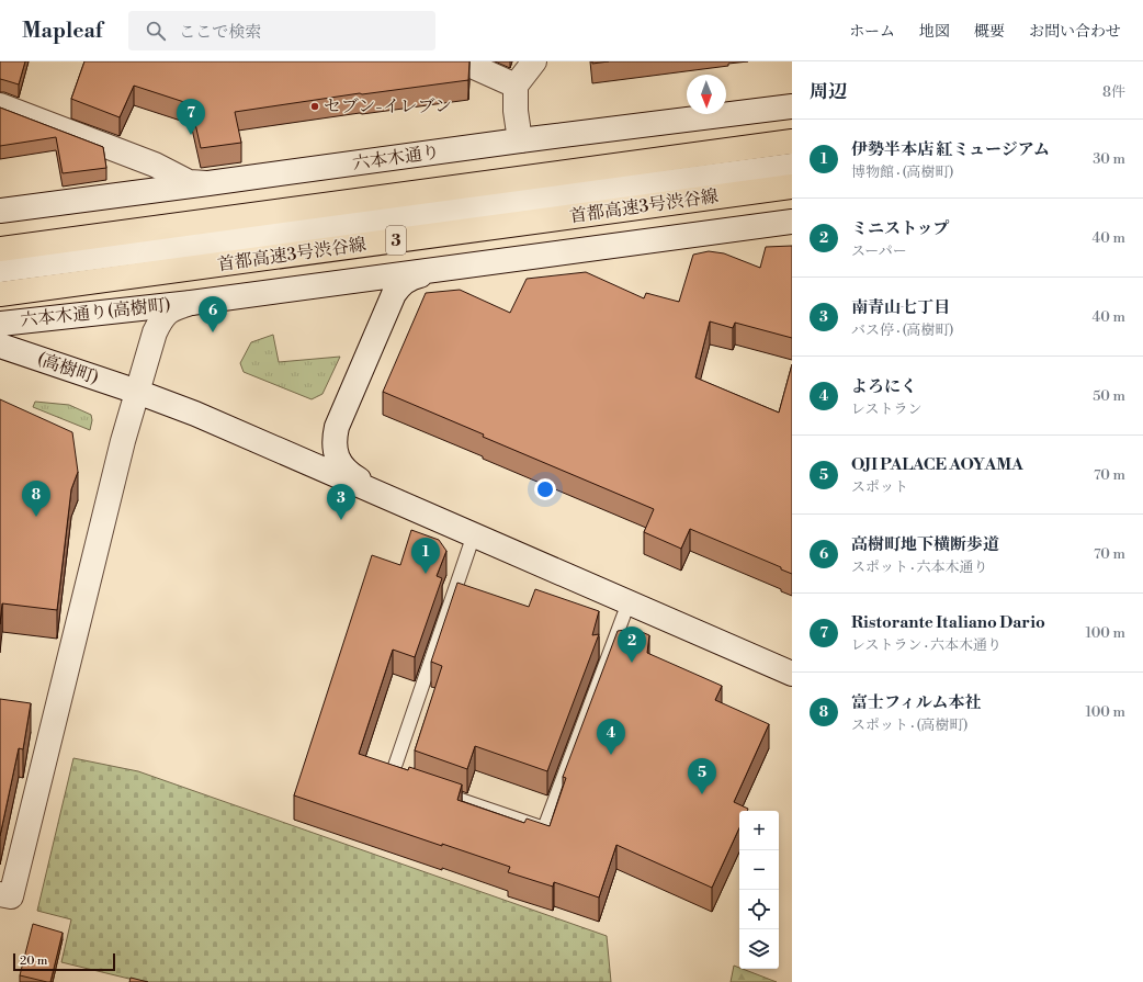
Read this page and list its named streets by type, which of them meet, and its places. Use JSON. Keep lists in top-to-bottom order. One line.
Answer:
{"streets":{"highway":["首都高速3号渋谷線","3"],"main road":["六本木通り","六本木通り(高樹町)","(高樹町)"]},"places":["セブン-イレブン"],"scale_bar":"20 m","north":"bottom","page":{"header":"Mapleaf","search":"ここで検索","nav":["ホーム","地図","概要","お問い合わせ"],"heading":["周辺","8件"],"pins":["7","6","8","3","1","2","4","5"],"list":[{"mark":"1","name":"伊勢半本店 紅ミュージアム","note":"博物館 · (高樹町)","value":"30 m"},{"mark":"2","name":"ミニストップ","note":"スーパー","value":"40 m"},{"mark":"3","name":"南青山七丁目","note":"バス停 · (高樹町)","value":"40 m"},{"mark":"4","name":"よろにく","note":"レストラン","value":"50 m"},{"mark":"5","name":"OJI PALACE AOYAMA","note":"スポット","value":"70 m"},{"mark":"6","name":"高樹町地下横断歩道","note":"スポット · 六本木通り","value":"70 m"},{"mark":"7","name":"Ristorante Italiano Dario","note":"レストラン · 六本木通り","value":"100 m"},{"mark":"8","name":"富士フィルム本社","note":"スポット · (高樹町)","value":"100 m"}],"map_buttons":["+","−"],"scale":"20 m"}}
